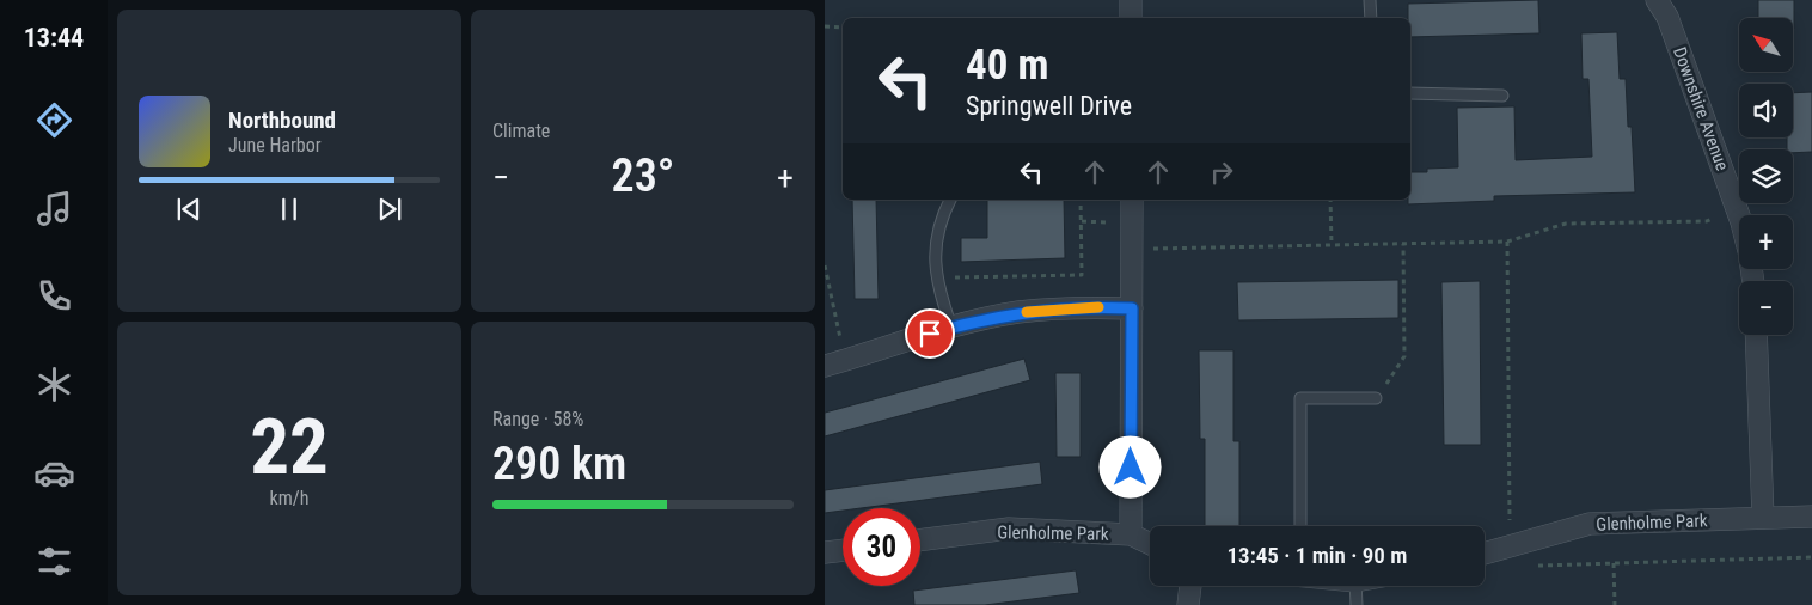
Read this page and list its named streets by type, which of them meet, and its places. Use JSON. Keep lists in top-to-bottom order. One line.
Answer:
{"streets":{"street":["Downshire Avenue","Glenholme Park"]},"north":"top left","page":{"tabs":"13:44","tile":["Climate",["22","km/h"],["Range · 58%","290 km"]],"map_buttons":["+","−"],"turn":["40 m","Springwell Drive"],"song":["Northbound","June Harbor"],"heat":["−","23°","+"],"limit":"30","trip":"13:45 · 1 min · 90 m"}}
